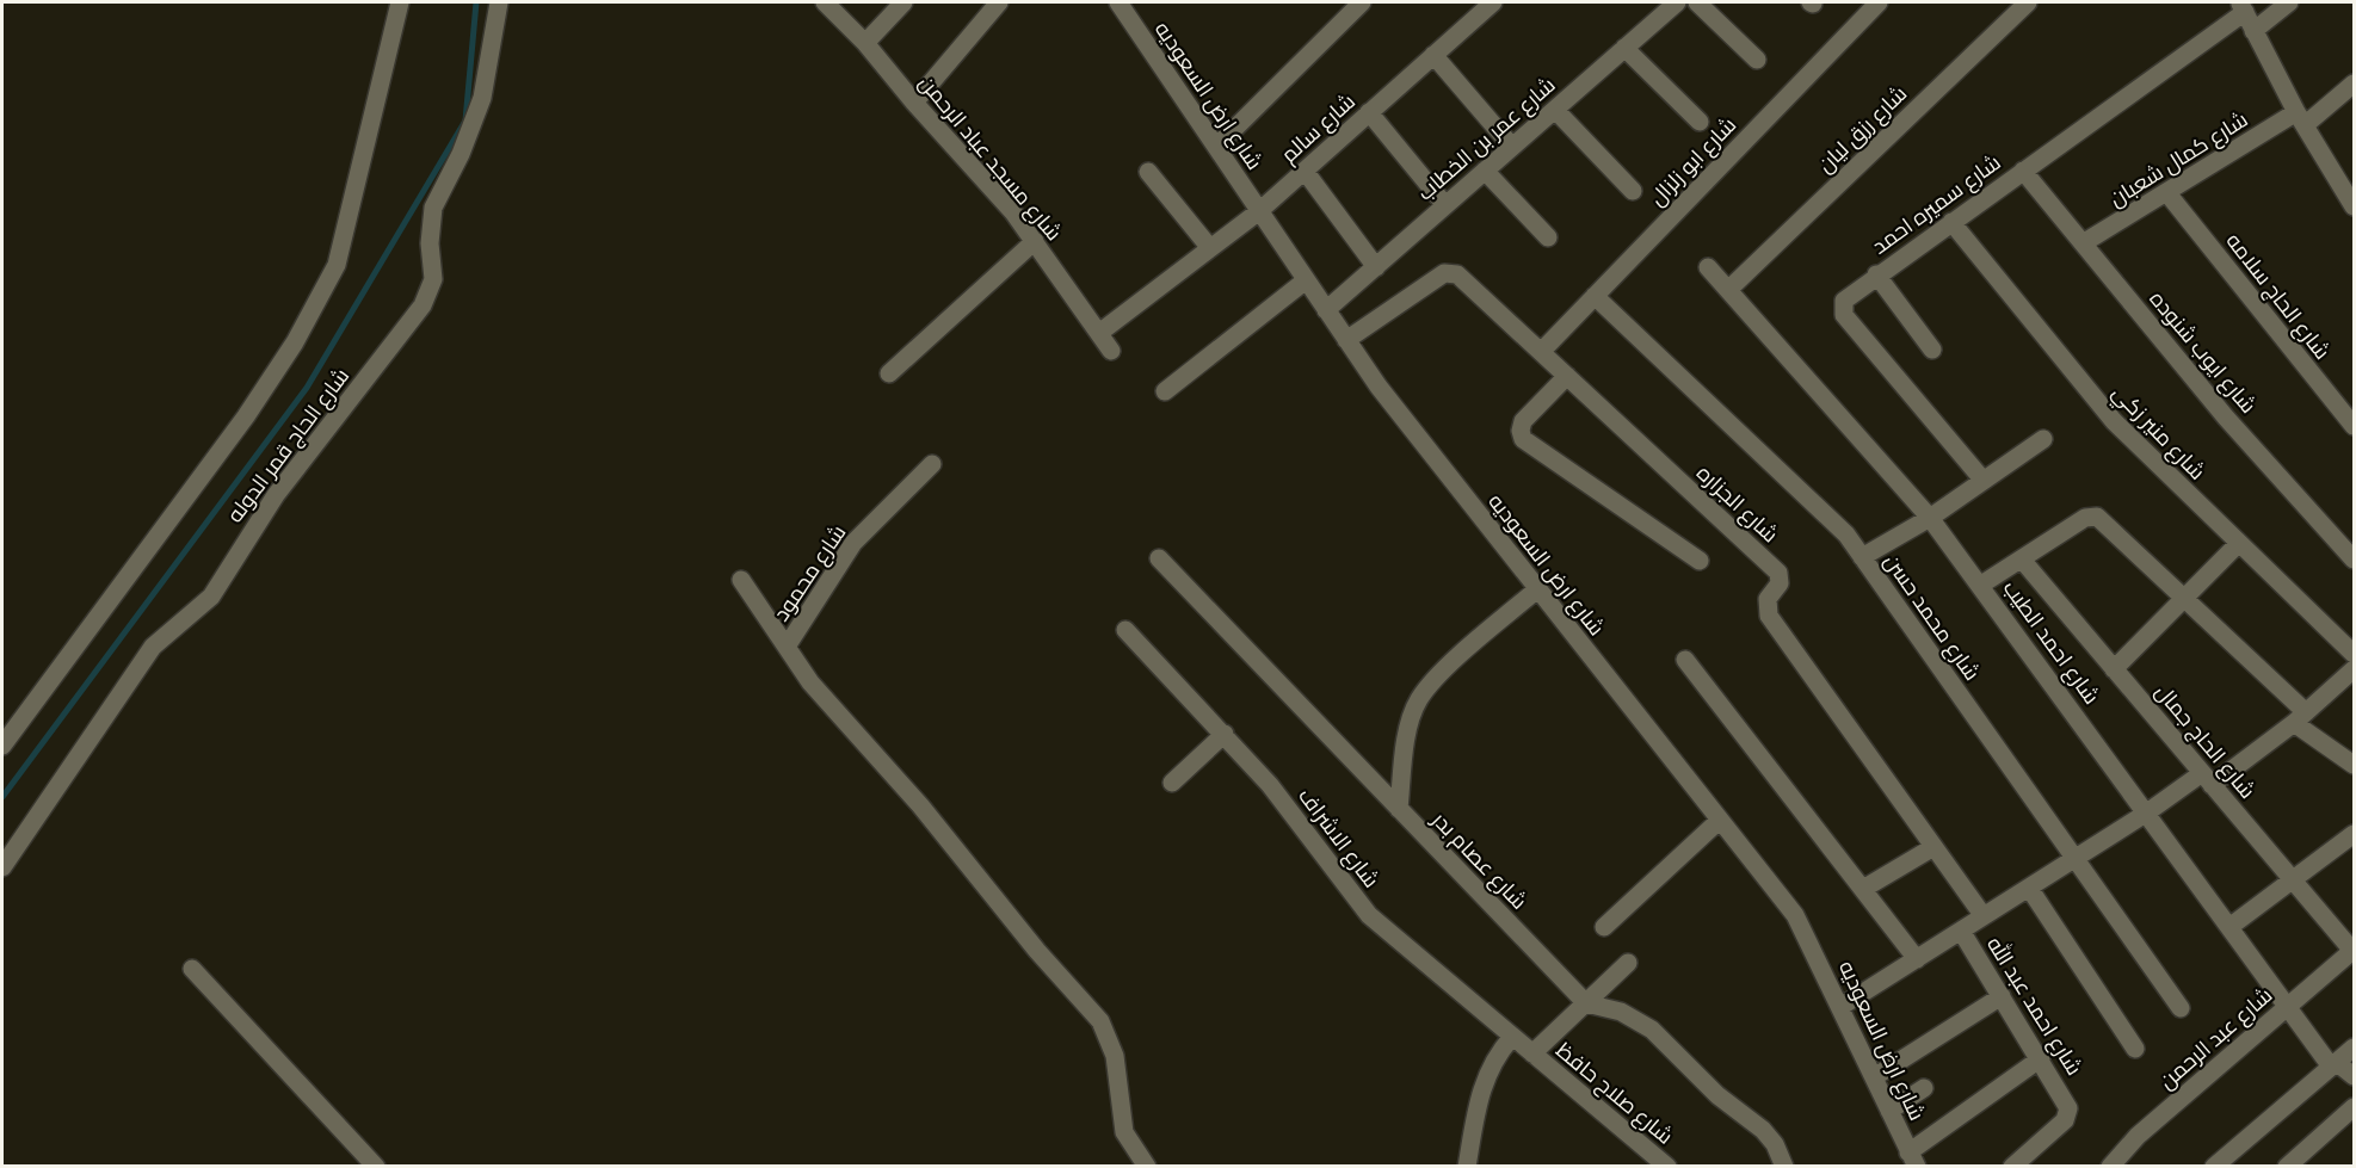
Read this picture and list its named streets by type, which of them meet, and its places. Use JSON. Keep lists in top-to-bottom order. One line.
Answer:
{"streets":{"street":["شارع ارض السعوديه","شارع سالم","شارع رزق ليان","شارع عمر بن الخطاب","شارع مسجد عباد الرحمن","شارع كمال شعبان","شارع ابو زلزال","شارع سميره احمد","شارع الحاج سلامه","شارع ايوب شنوده","شارع منير زكي","شارع الحاج قمر الدوله","شارع الجزاره","شارع محمود","شارع محمد حسن","شارع احمد الطيب","شارع الحاج جمال","شارع الاشراف","شارع عصام بدر","شارع احمد عبد الله","شارع عبد الرحمن","شارع صلاح حافظ"]},"crossings":[["شارع ارض السعوديه","شارع سالم"],["شارع ارض السعوديه","شارع عمر بن الخطاب"],["شارع ارض السعوديه","شارع الجزاره"],["شارع سالم","شارع مسجد عباد الرحمن"],["شارع رزق ليان","شارع احمد الطيب"],["شارع كمال شعبان","شارع الحاج سلامه"],["شارع كمال شعبان","شارع ايوب شنوده"],["شارع ابو زلزال","شارع الجزاره"],["شارع ابو زلزال","شارع محمد حسن"],["شارع سميره احمد","شارع ايوب شنوده"],["شارع سميره احمد","شارع منير زكي"],["شارع احمد الطيب","شارع عبد الرحمن"],["شارع الحاج جمال","شارع عبد الرحمن"],["شارع الاشراف","شارع صلاح حافظ"]]}
